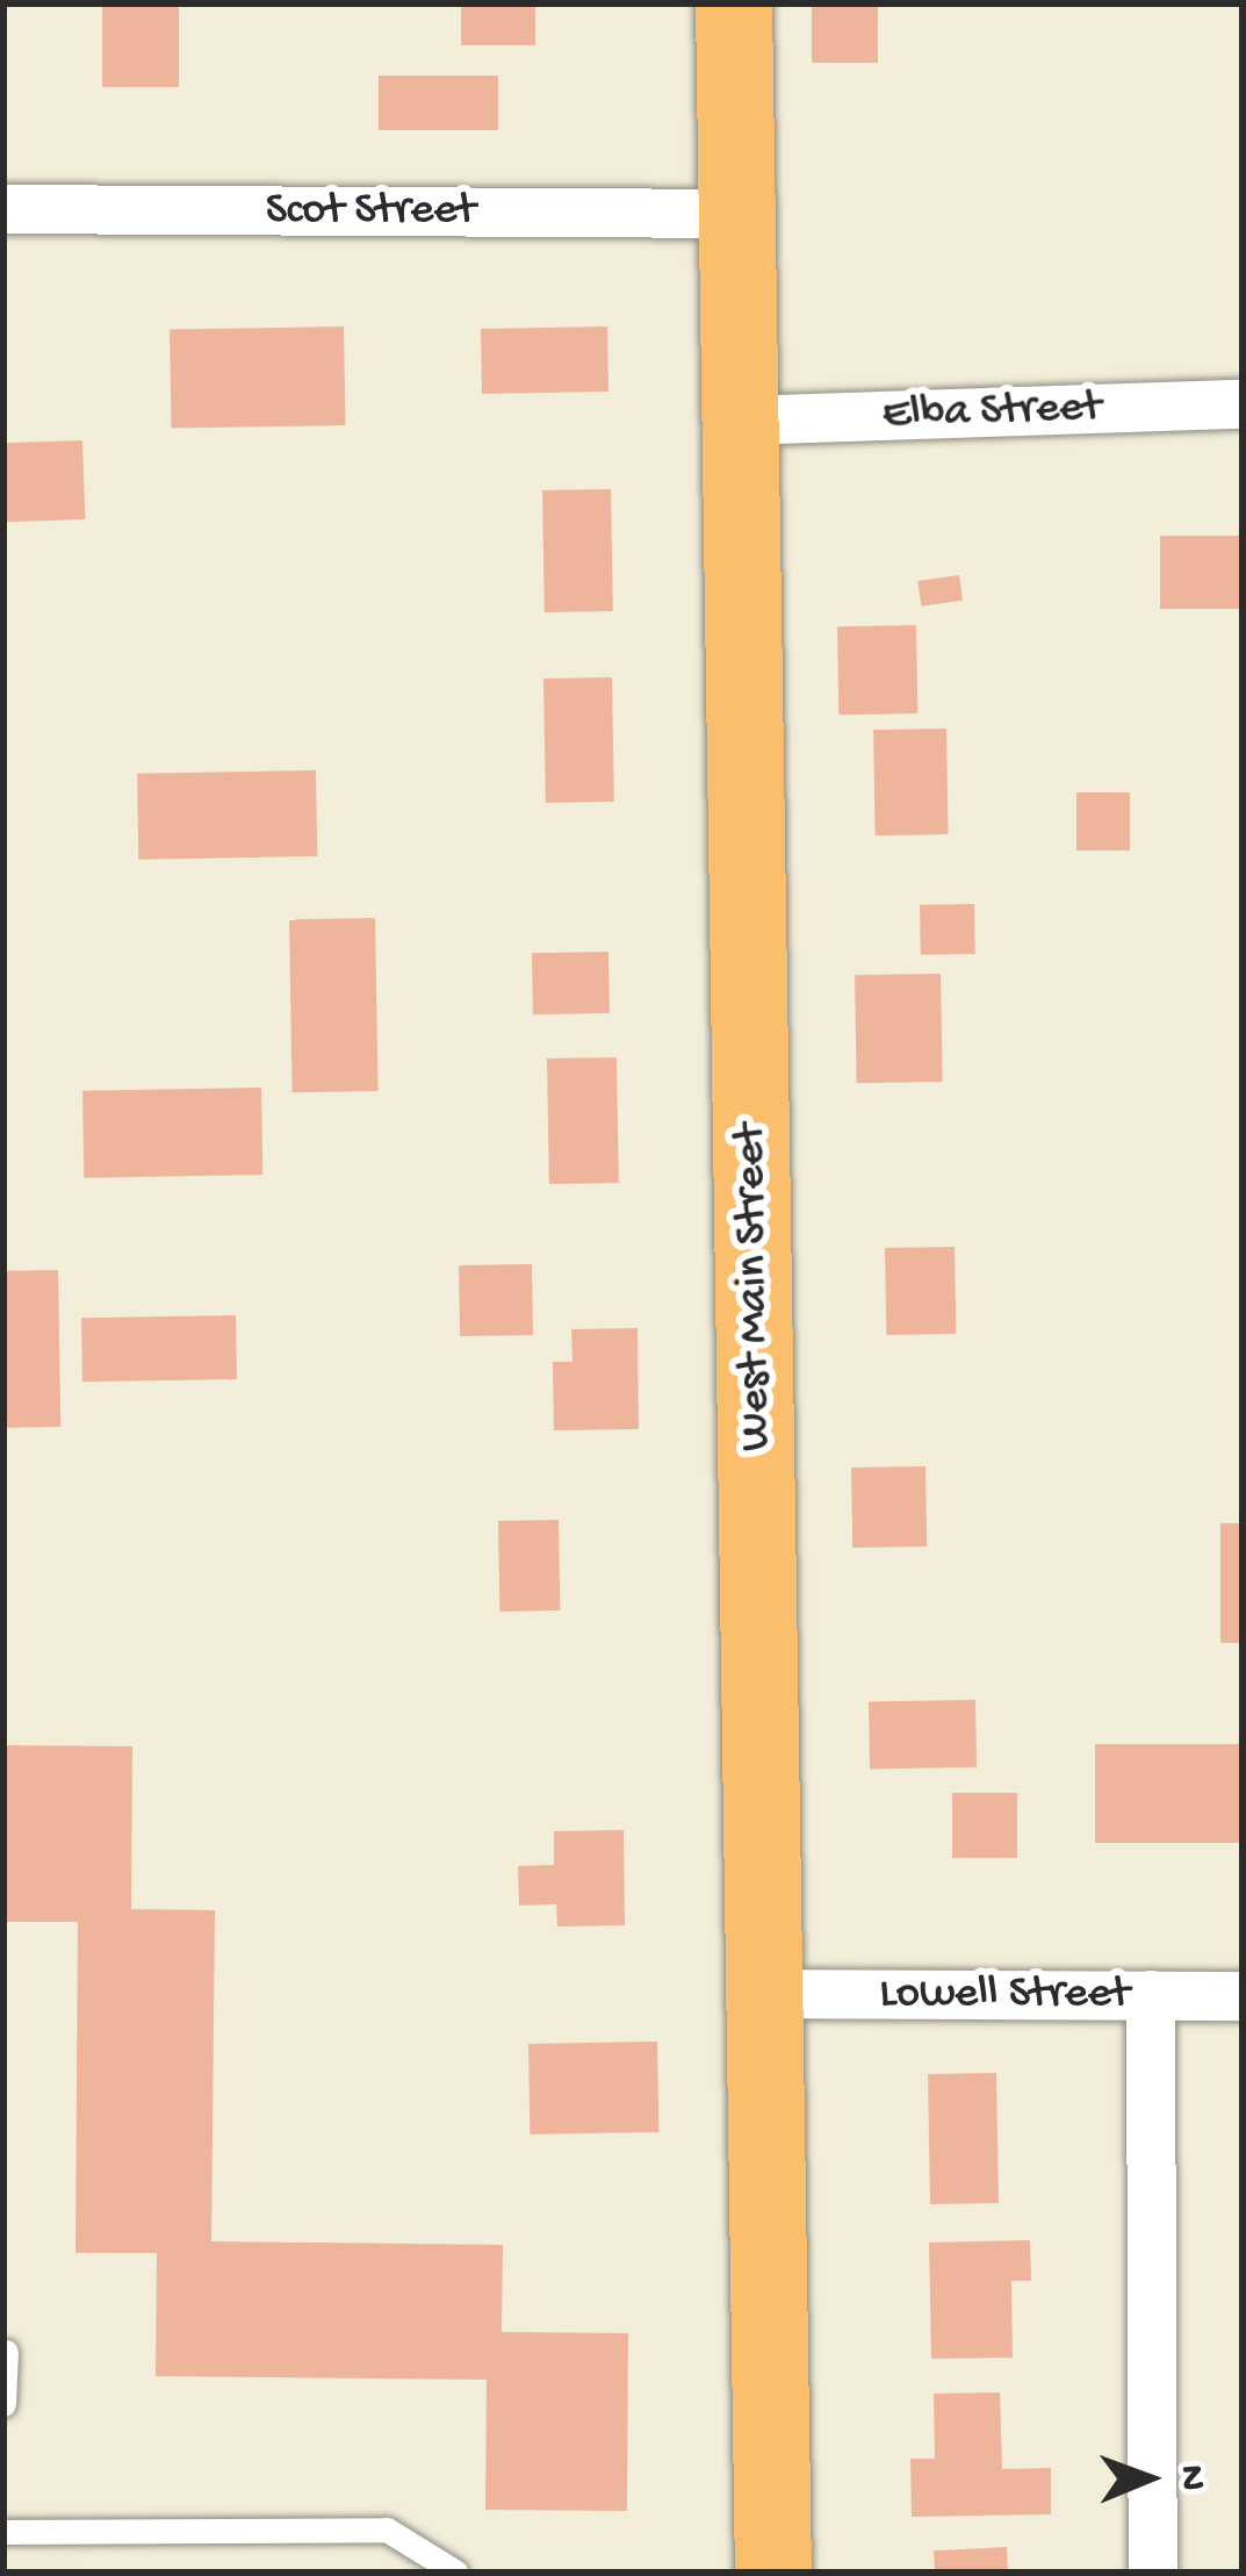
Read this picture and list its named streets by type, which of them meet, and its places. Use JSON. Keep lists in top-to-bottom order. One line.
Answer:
{"streets":{"main road":["West Main Street"],"street":["Scot Street","Elba Street","Lowell Street"]},"crossings":[["Scot Street","West Main Street"],["Elba Street","West Main Street"],["West Main Street","Lowell Street"]],"north":"right"}
